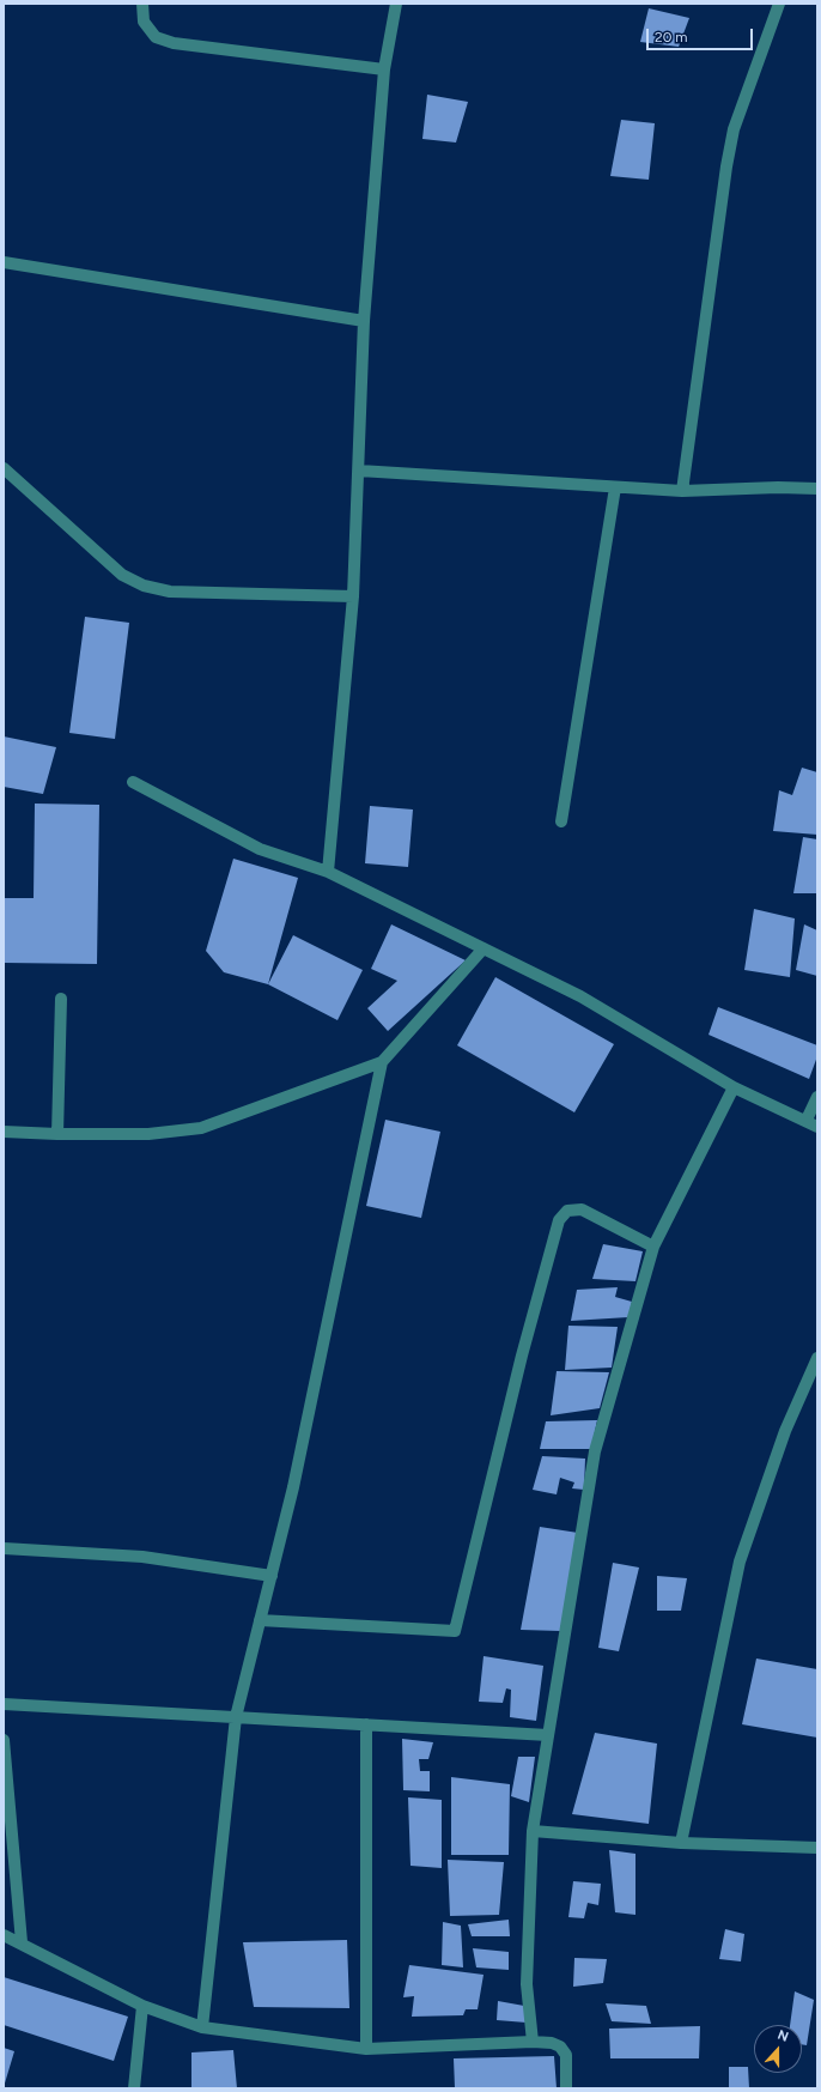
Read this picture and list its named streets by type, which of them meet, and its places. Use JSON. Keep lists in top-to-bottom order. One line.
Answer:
{"scale_bar":"20 m","north":"top"}
